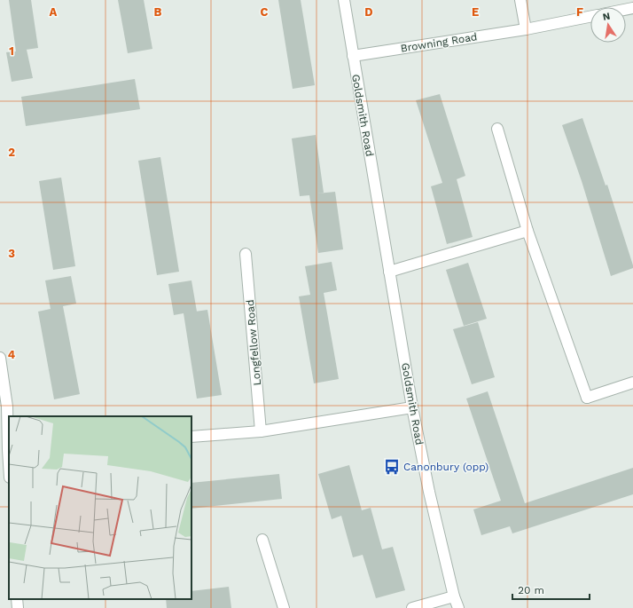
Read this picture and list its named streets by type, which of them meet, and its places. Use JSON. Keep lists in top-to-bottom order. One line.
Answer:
{"streets":{"street":["Browning Road","Goldsmith Road","Longfellow Road"]},"crossings":[["Browning Road","Goldsmith Road"]],"places":{"bus stop":["Canonbury (opp)"]},"scale_bar":"20 m","north":"top","grid":{"columns":["A","B","C","D","E","F"],"rows":["1","2","3","4"]}}
